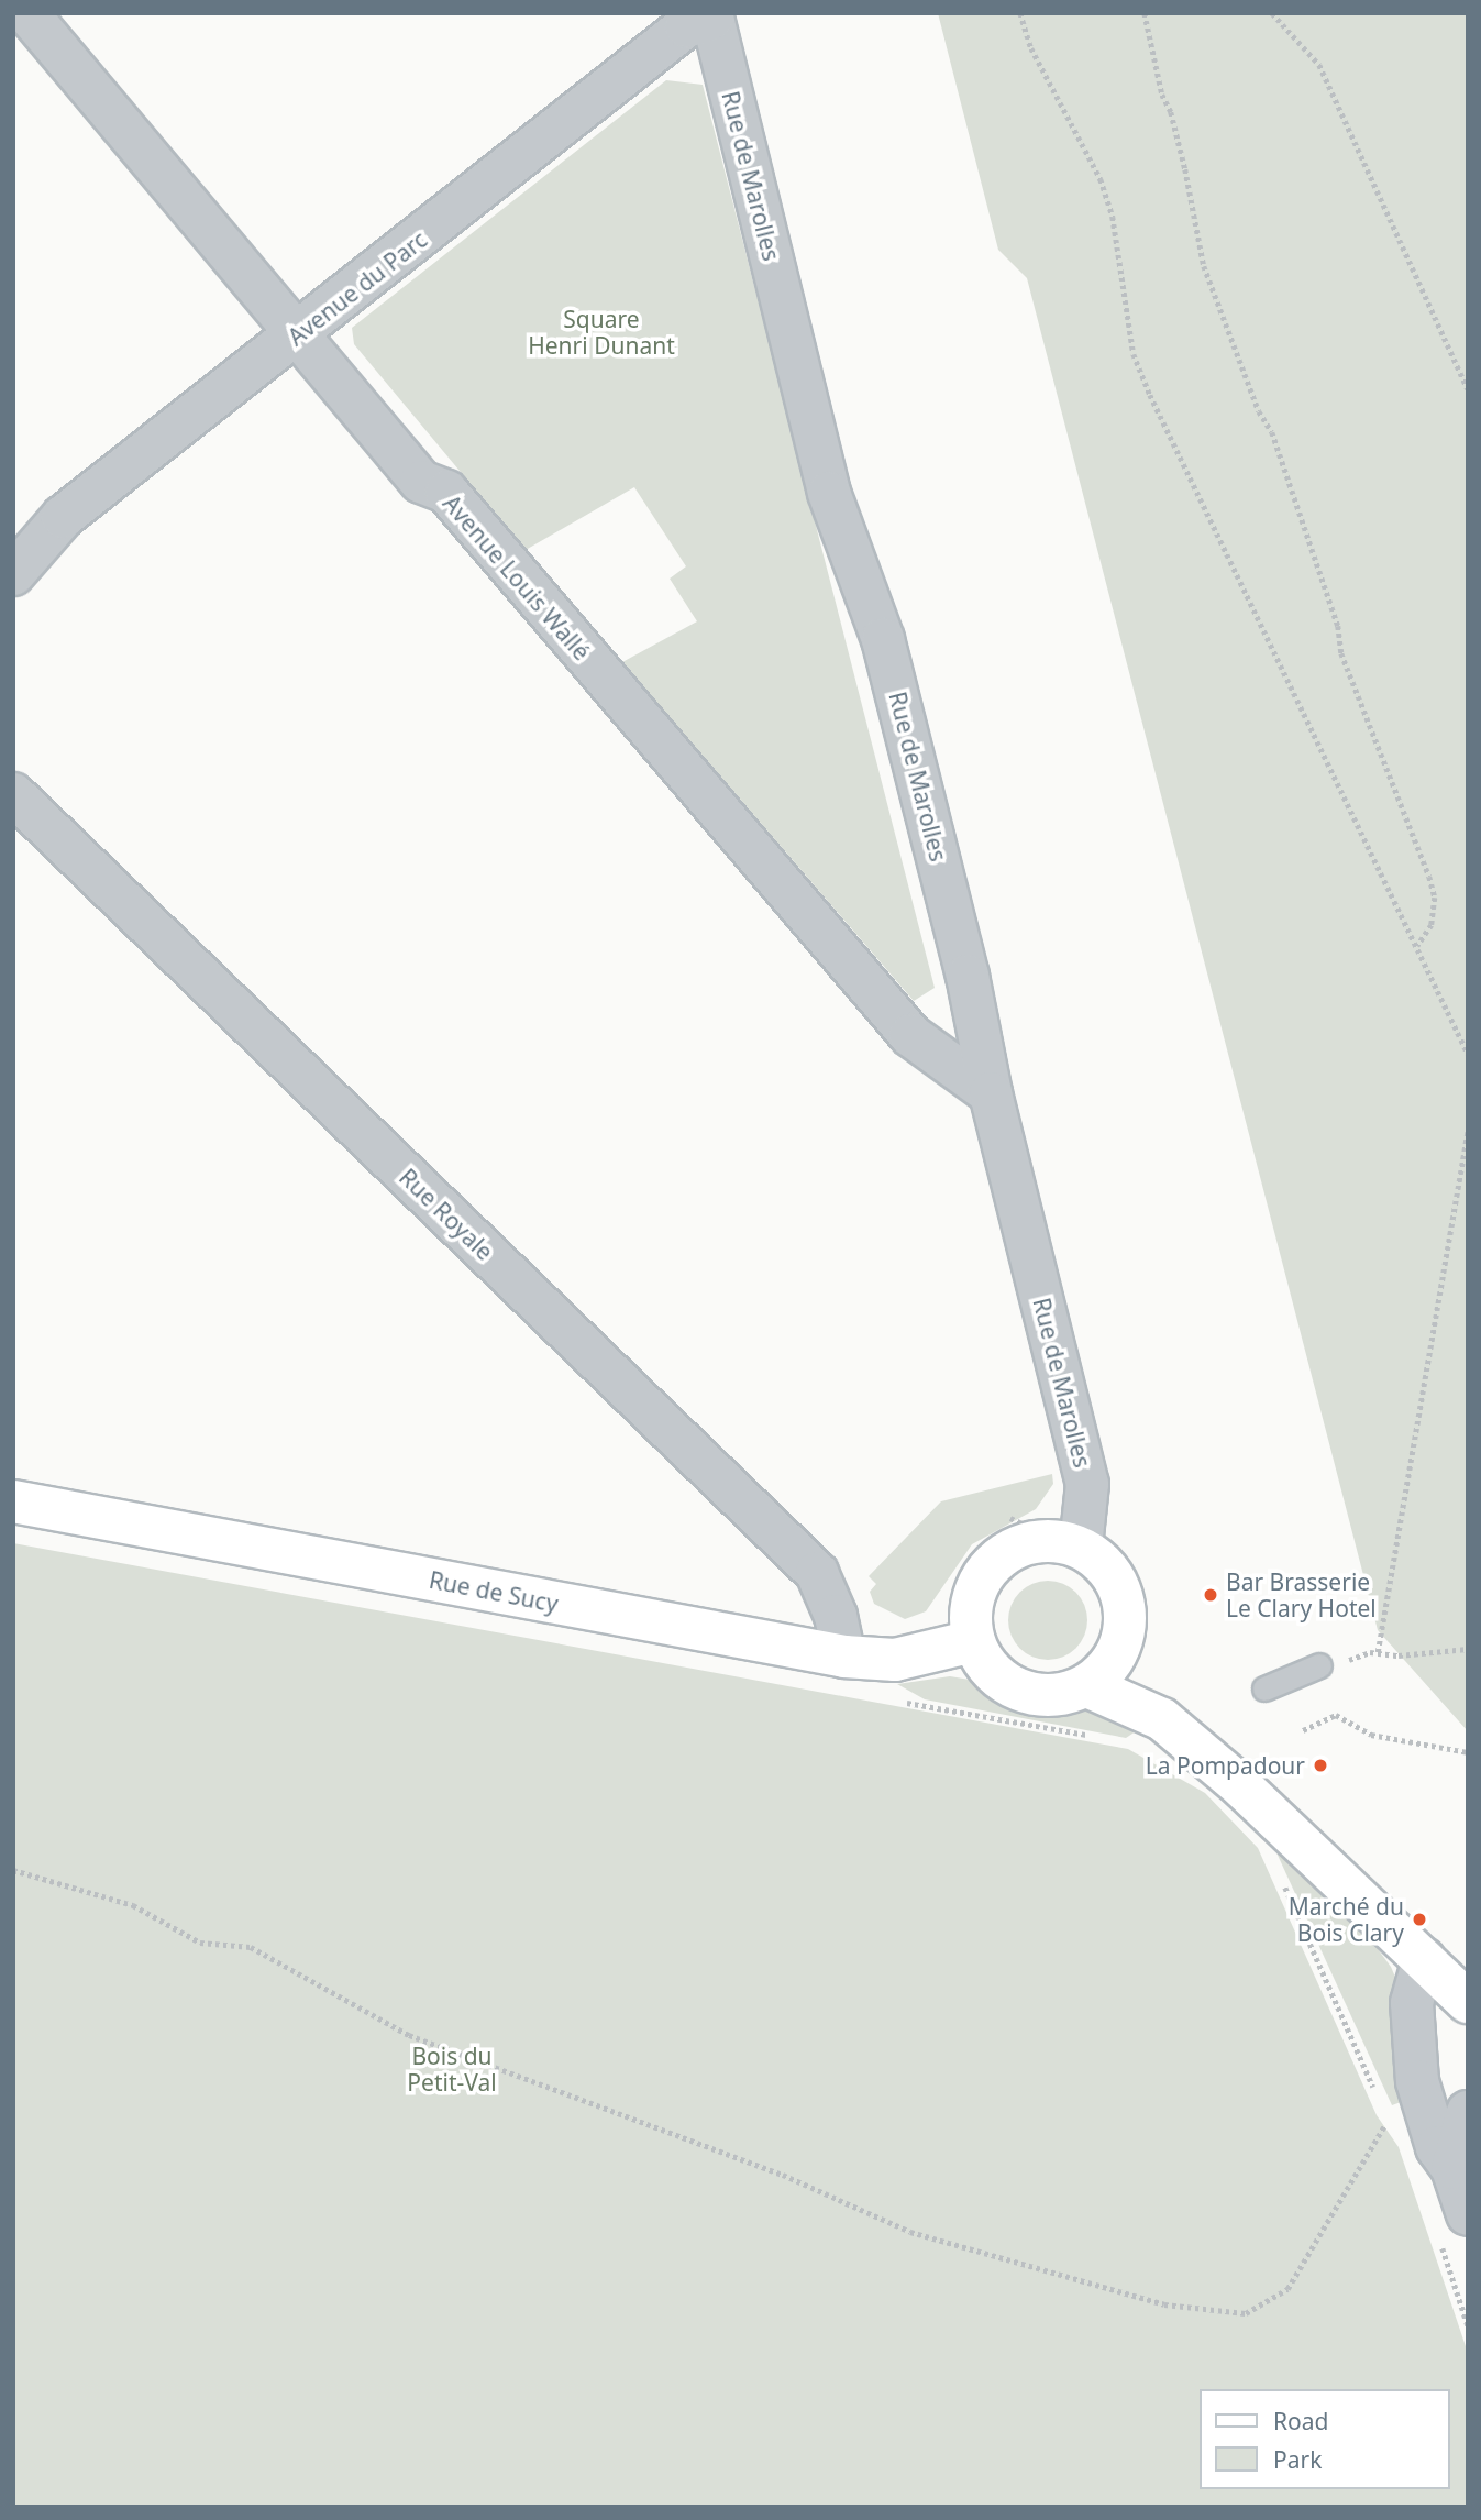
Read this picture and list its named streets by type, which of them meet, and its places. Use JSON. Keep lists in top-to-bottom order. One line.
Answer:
{"streets":{"main road":["Rue de Sucy"],"street":["Rue de Marolles","Avenue du Parc","Avenue Louis Wallé","Rue Royale"]},"crossings":[["Rue de Marolles","Avenue du Parc"],["Rue de Marolles","Avenue Louis Wallé"],["Rue de Marolles","Rue de Sucy"],["Avenue du Parc","Avenue Louis Wallé"],["Rue Royale","Rue de Sucy"]],"parks":["Square Henri Dunant","Bois du Petit-Val"],"places":["Bar Brasserie Le Clary Hotel","La Pompadour","Marché du Bois Clary"],"legend":["Road","Park"]}
